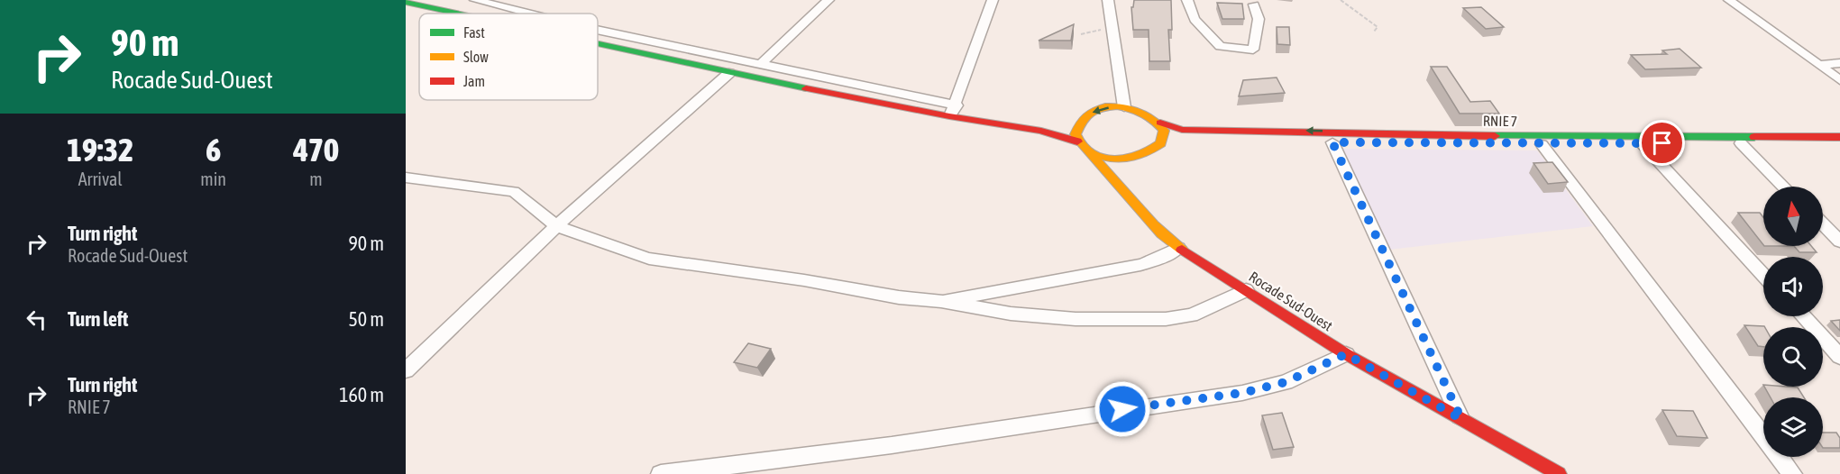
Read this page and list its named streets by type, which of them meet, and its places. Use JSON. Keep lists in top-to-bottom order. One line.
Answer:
{"streets":{"main road":["RNIE 7","Rocade Sud-Ouest"]},"crossings":[["RNIE 7","Rocade Sud-Ouest"]],"legend":["Fast","Slow","Jam"],"north":"top","page":{"turn":["90 m","Rocade Sud-Ouest"],"eta":["19:32","Arrival","6","min","470","m"],"list":[{"name":"Turn right","note":"Rocade Sud-Ouest","value":"90 m"},{"name":"Turn left","value":"50 m"},{"name":"Turn right","note":"RNIE 7","value":"160 m"}]}}
